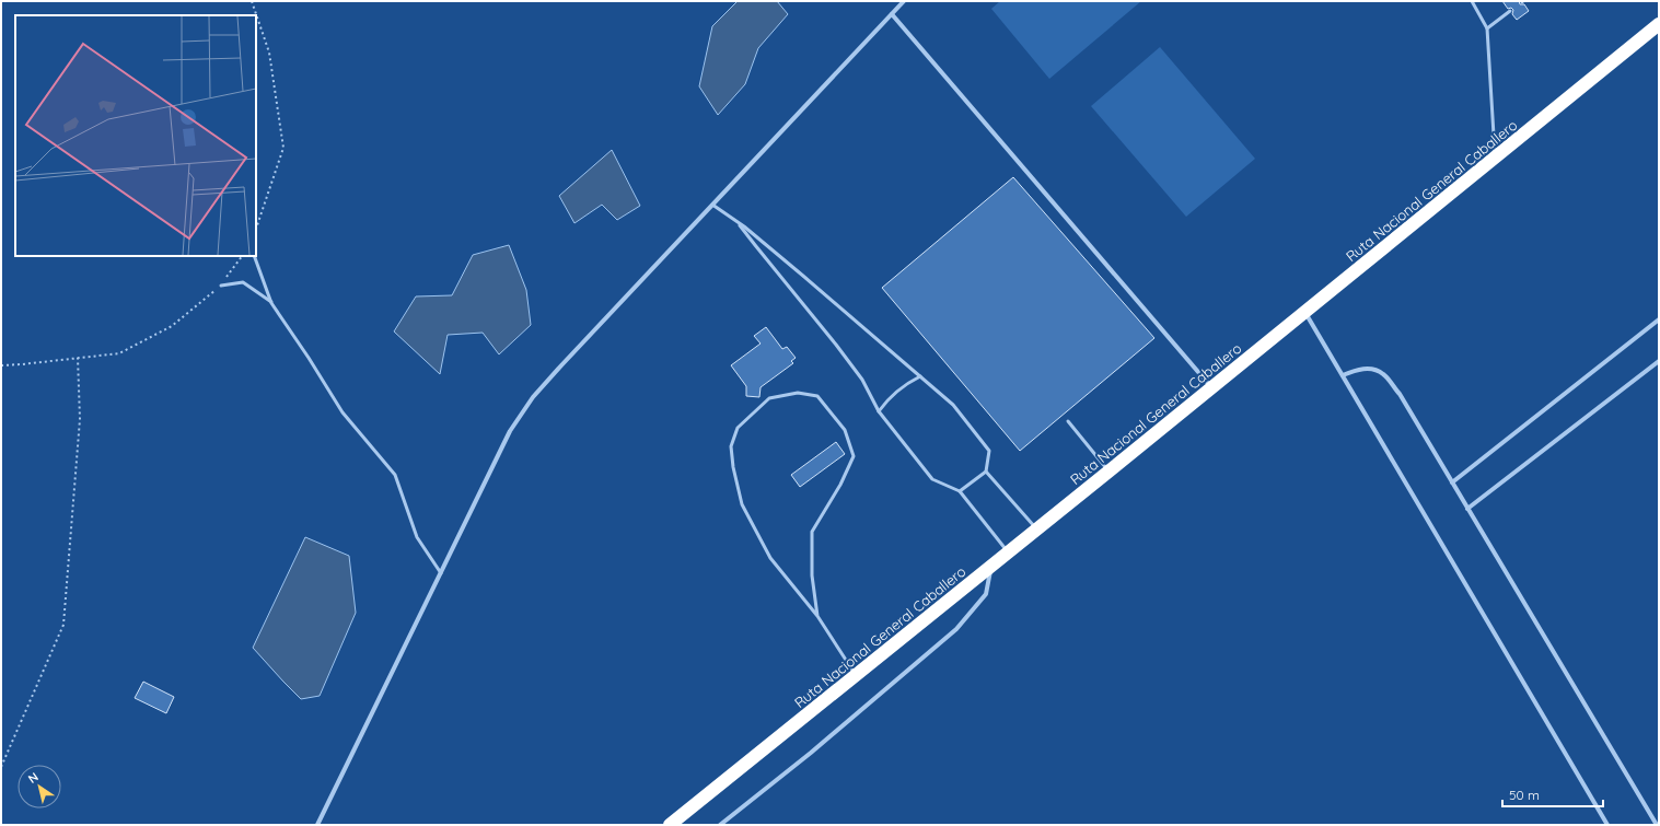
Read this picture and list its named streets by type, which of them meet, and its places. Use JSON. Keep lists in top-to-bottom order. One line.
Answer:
{"streets":{"highway":["Ruta Nacional General Caballero"]},"scale_bar":"50 m","north":"top left"}
